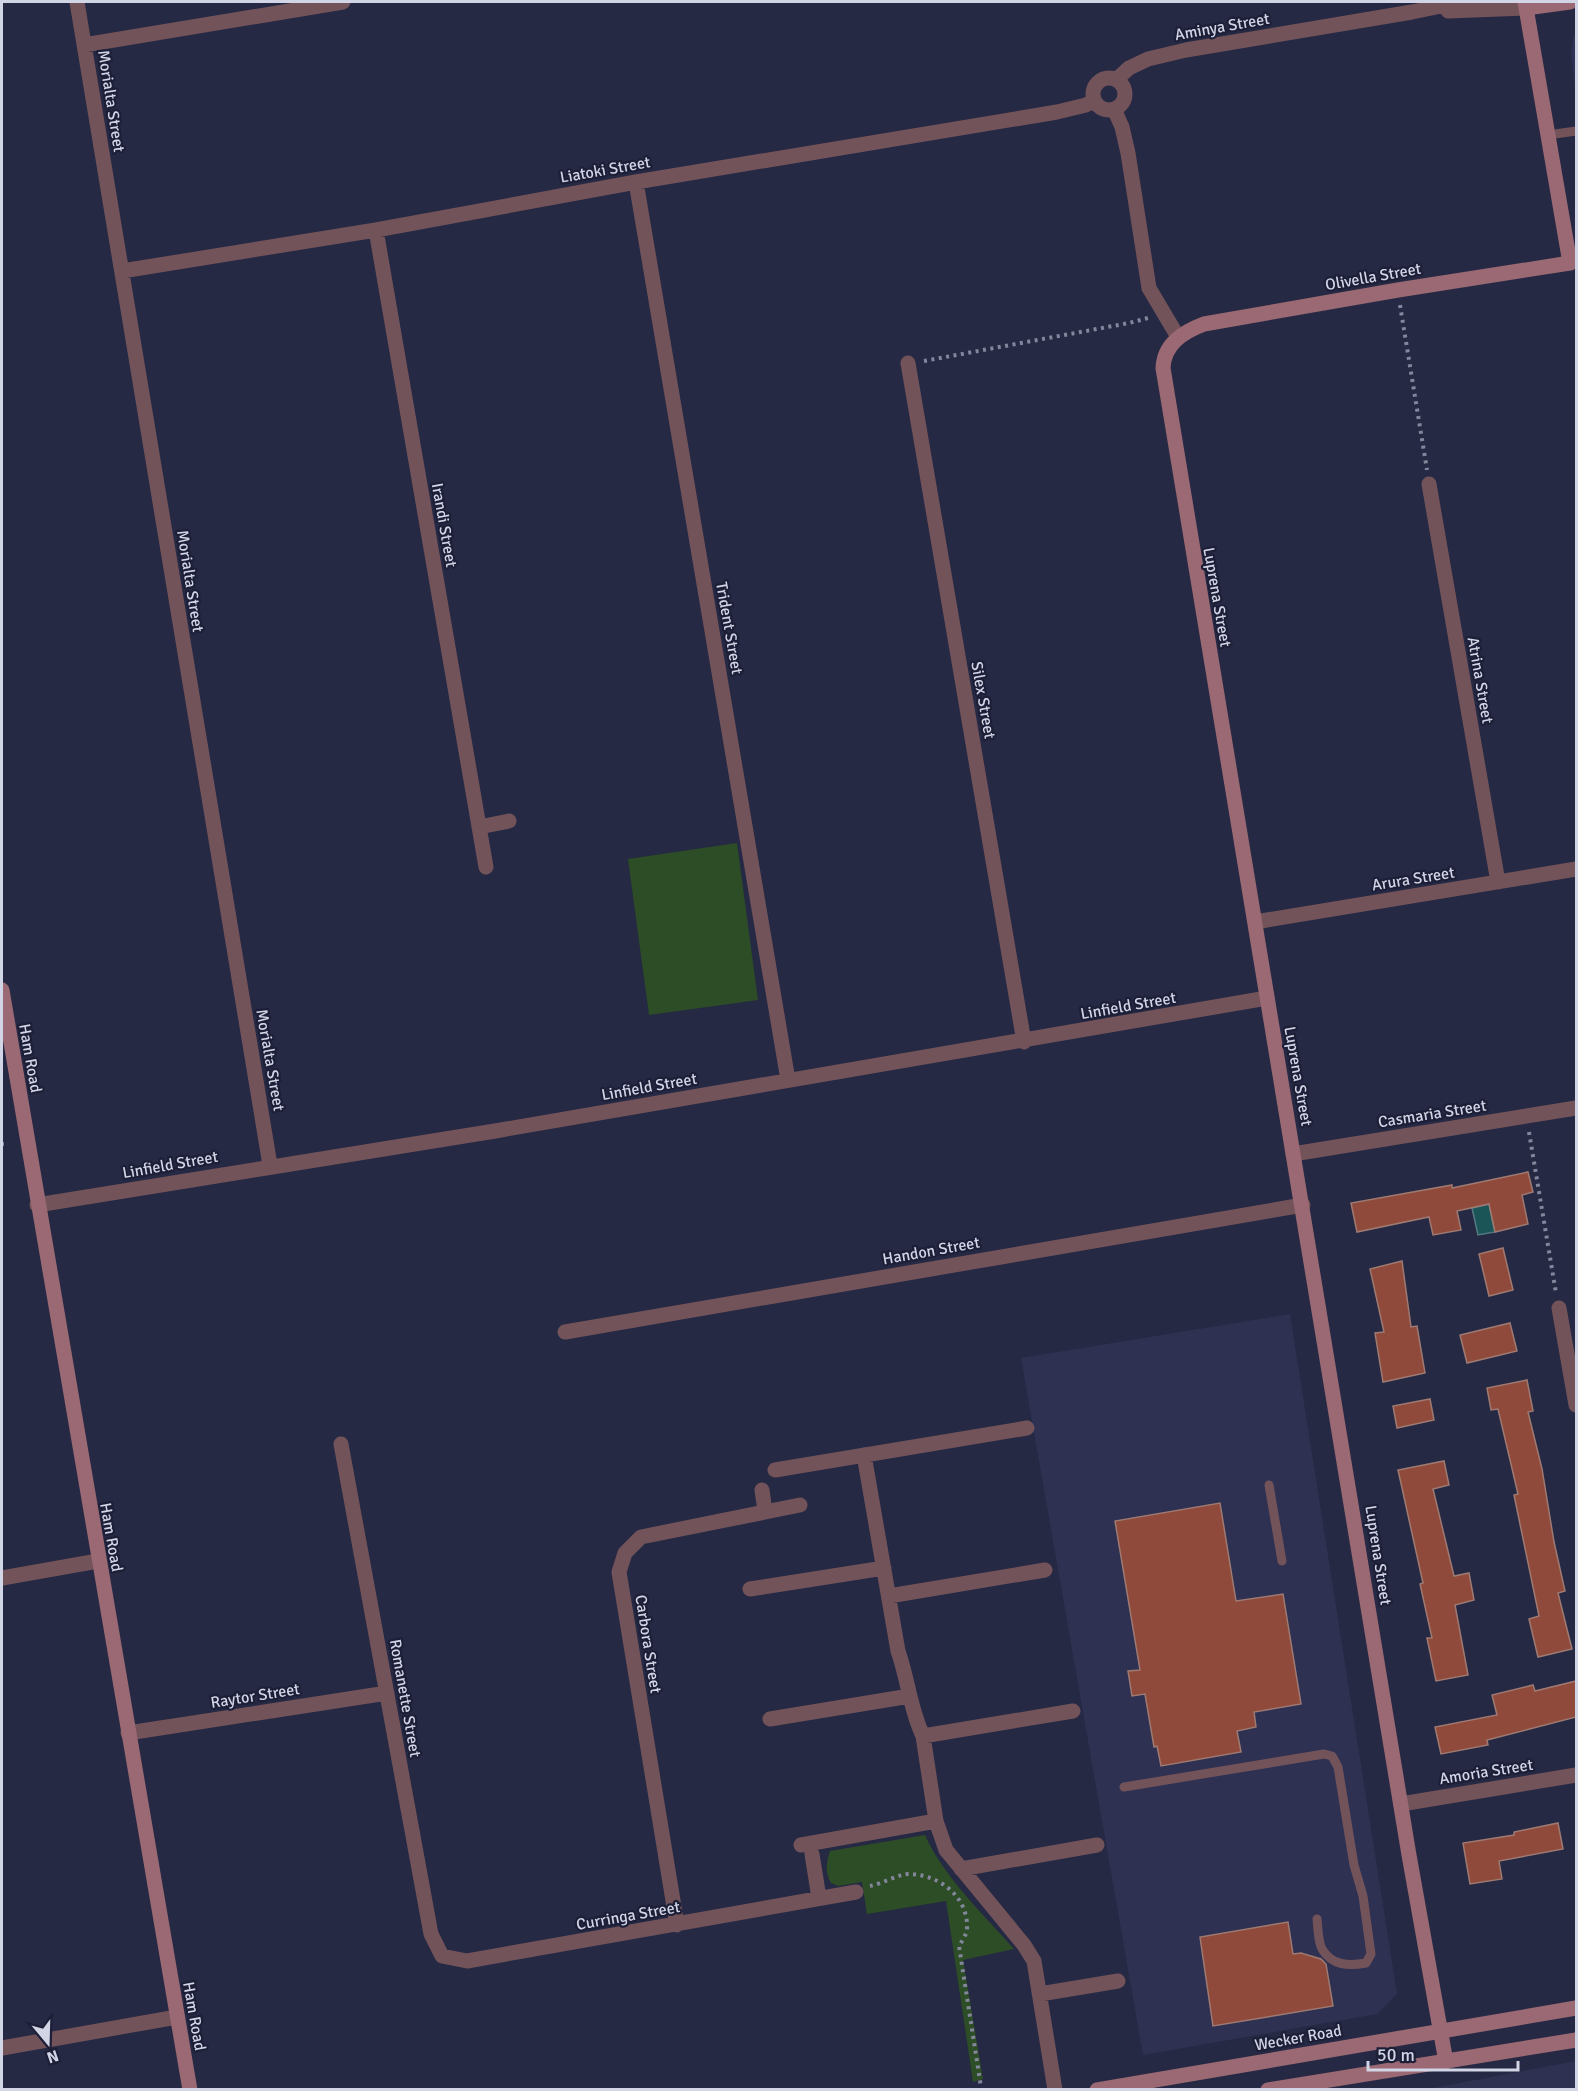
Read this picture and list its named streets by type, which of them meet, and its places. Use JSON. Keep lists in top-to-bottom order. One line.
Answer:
{"streets":{"street":["Aminya Street","Morialta Street","Liatoki Street","Olivella Street","Irandi Street","Luprena Street","Trident Street","Atrina Street","Silex Street","Arura Street","Linfield Street","Ham Road","Casmaria Street","Handon Street","Carbora Street","Raytor Street","Romanette Street","Amoria Street","Curringa Street","Wecker Road"]},"crossings":[["Aminya Street","Liatoki Street"],["Morialta Street","Liatoki Street"],["Morialta Street","Linfield Street"],["Liatoki Street","Irandi Street"],["Liatoki Street","Trident Street"],["Olivella Street","Luprena Street"],["Luprena Street","Arura Street"],["Luprena Street","Linfield Street"],["Luprena Street","Casmaria Street"],["Luprena Street","Handon Street"],["Luprena Street","Amoria Street"],["Luprena Street","Wecker Road"],["Trident Street","Linfield Street"],["Atrina Street","Arura Street"],["Silex Street","Linfield Street"],["Linfield Street","Ham Road"],["Ham Road","Raytor Street"],["Carbora Street","Curringa Street"],["Raytor Street","Romanette Street"],["Romanette Street","Curringa Street"]],"scale_bar":"50 m","north":"bottom"}
